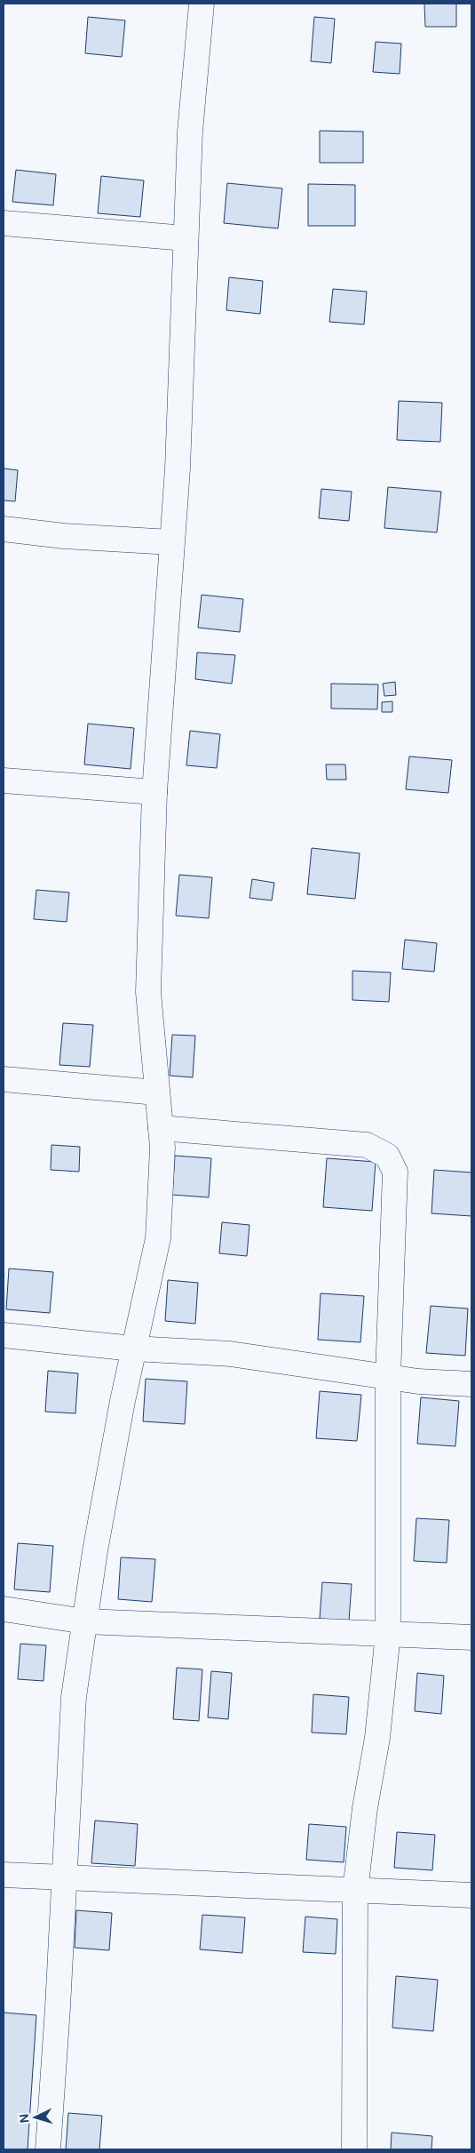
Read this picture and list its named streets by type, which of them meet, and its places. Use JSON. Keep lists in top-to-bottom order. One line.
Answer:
{"north":"left"}
